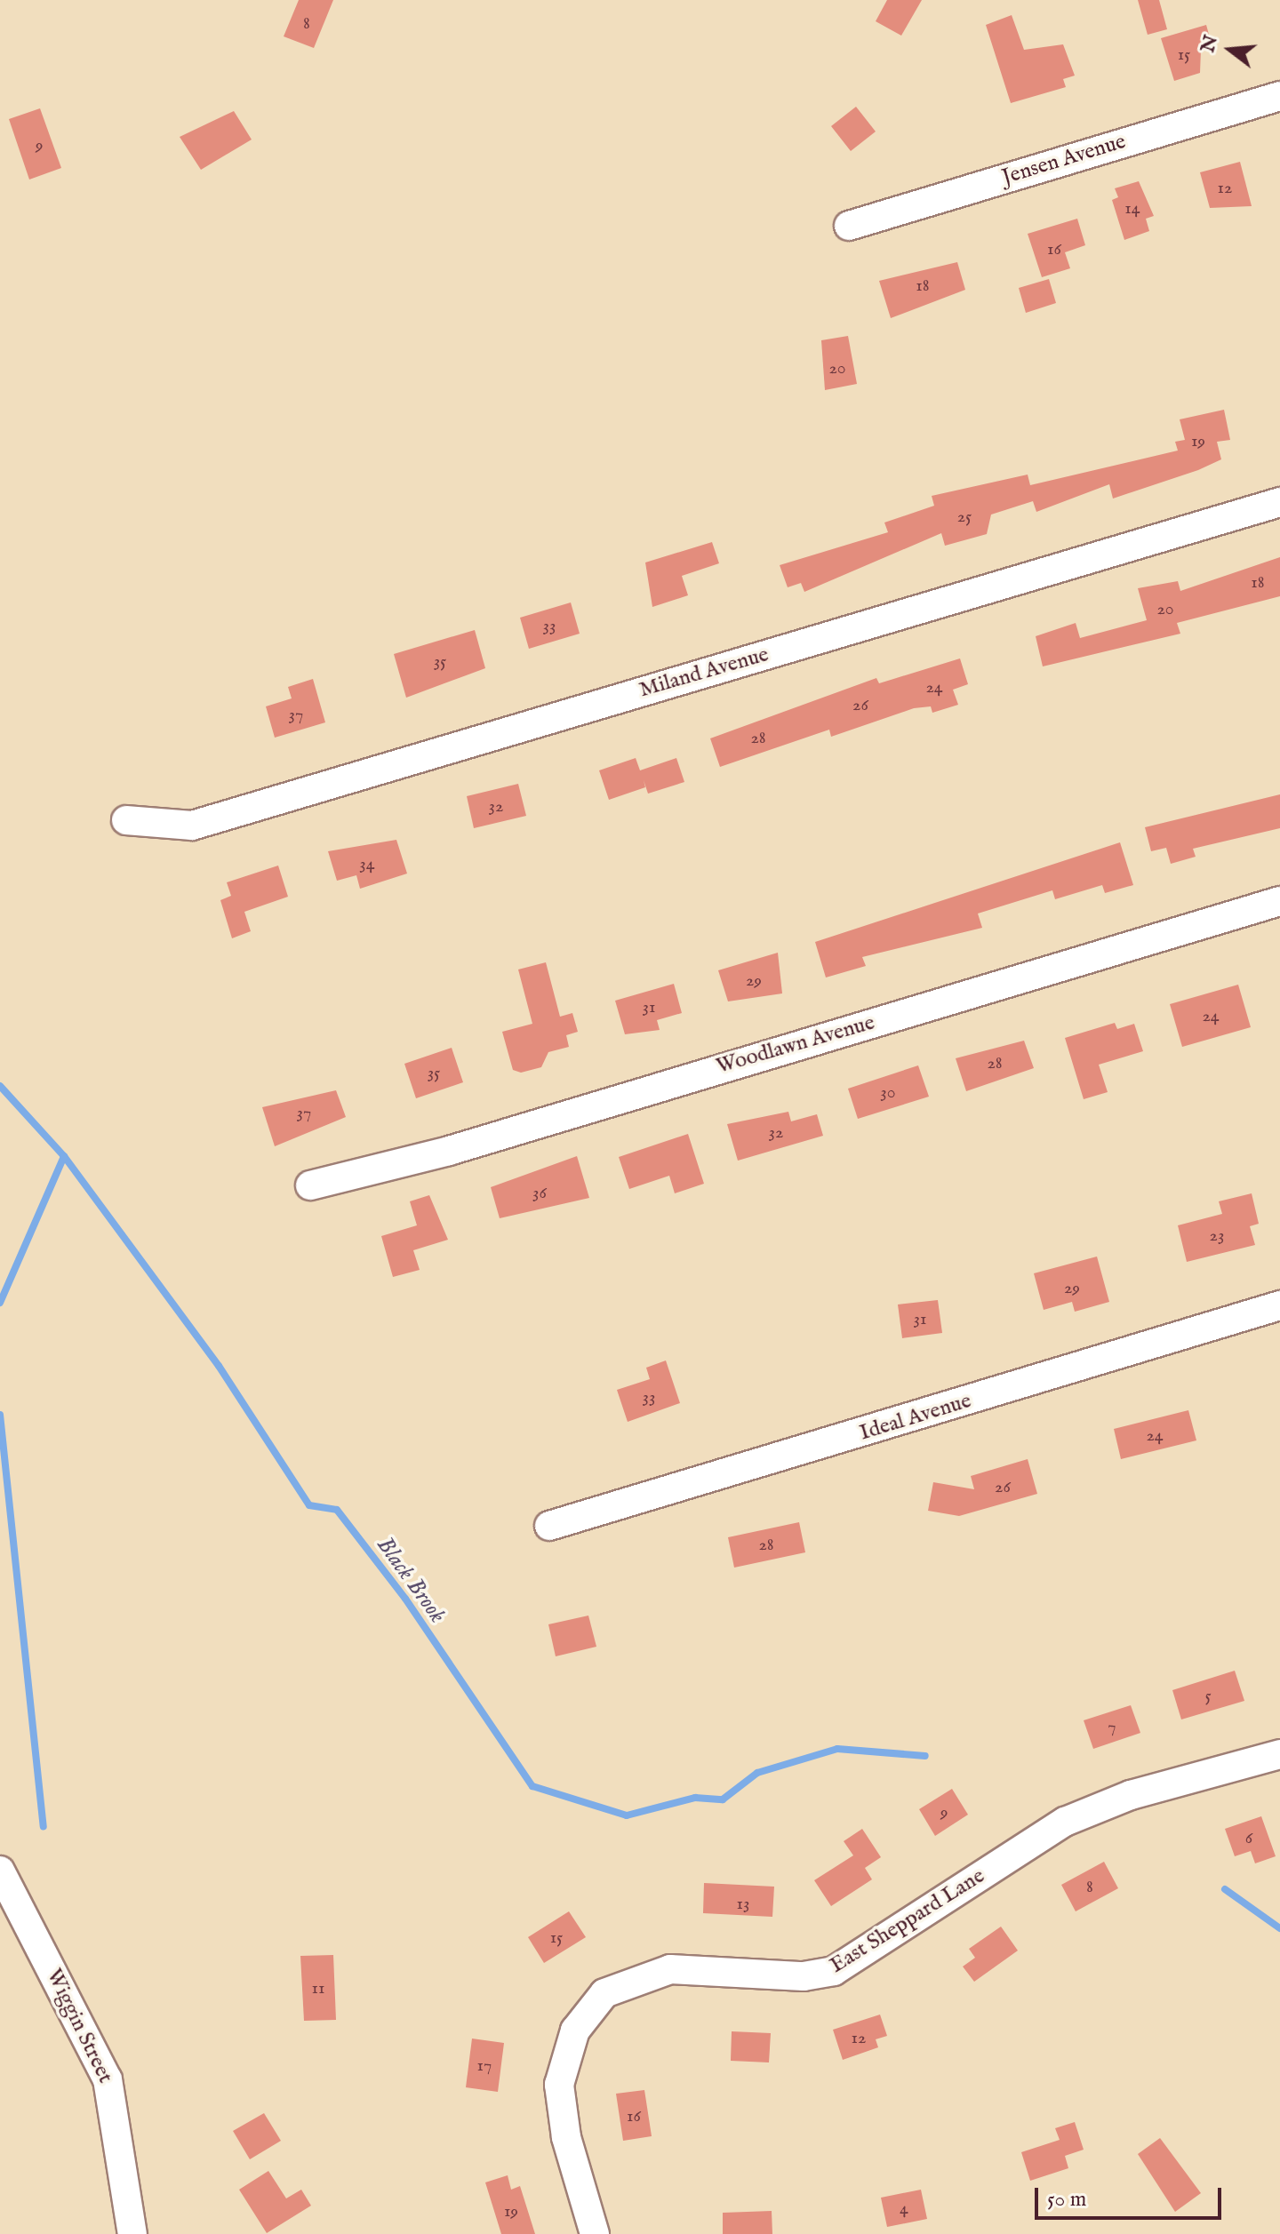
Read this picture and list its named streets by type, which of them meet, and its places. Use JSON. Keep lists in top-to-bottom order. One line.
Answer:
{"streets":{"street":["Jensen Avenue","Miland Avenue","Woodlawn Avenue","Ideal Avenue","East Sheppard Lane","Wiggin Street"]},"water":["Black Brook"],"house_numbers":["8","15","9","12","14","16","18","20","19","25","18","20","33","35","24","26","37","28","32","34","29","31","24","28","35","30","37","32","36","23","29","31","33","24","26","28","5","7","9","6","8","13","15","11","12","17","16","4","19"],"scale_bar":"50 m","north":"left"}
